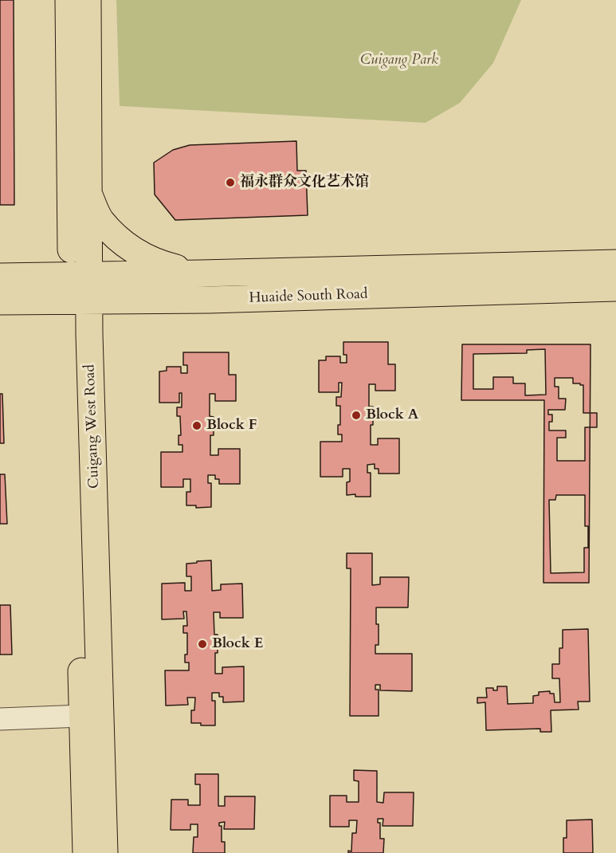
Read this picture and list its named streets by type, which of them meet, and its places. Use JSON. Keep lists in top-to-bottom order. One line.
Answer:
{"streets":{"main road":["Huaide South Road","Cuigang West Road"]},"crossings":[["Huaide South Road","Cuigang West Road"]],"parks":["Cuigang Park"],"places":["福永群众文化艺术馆","Block A","Block F","Block E"]}
